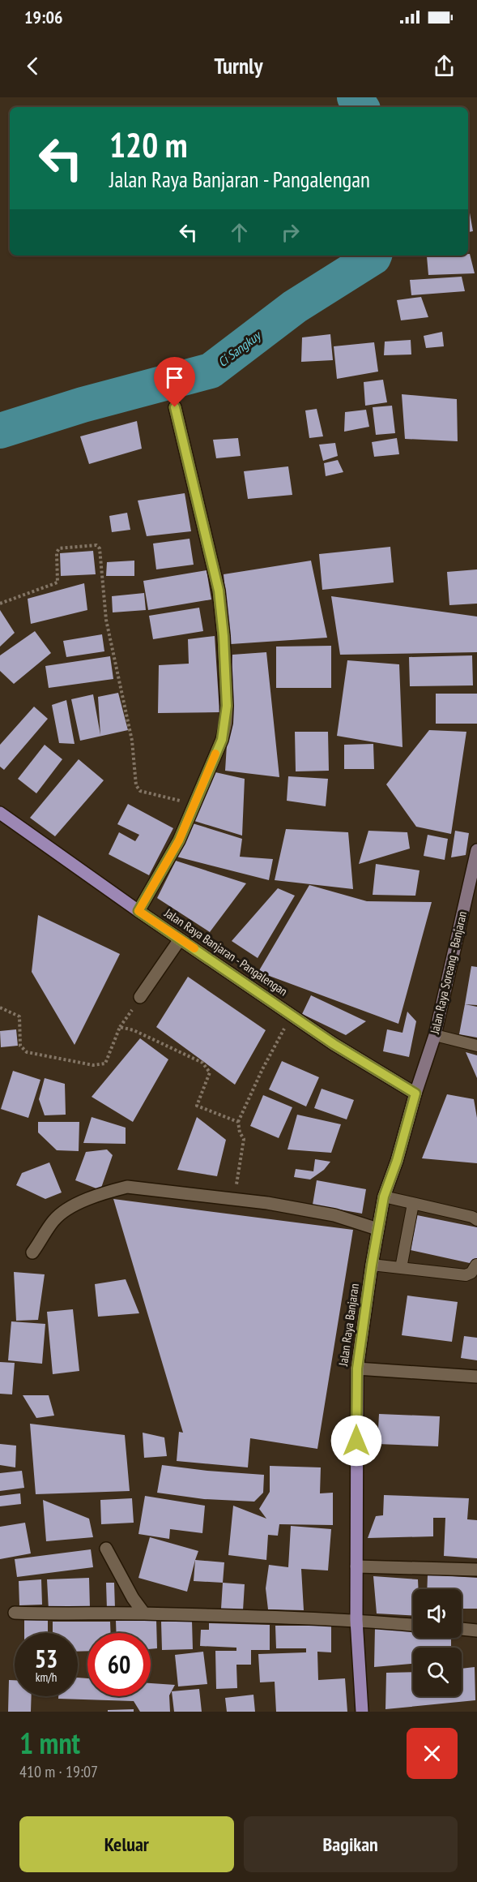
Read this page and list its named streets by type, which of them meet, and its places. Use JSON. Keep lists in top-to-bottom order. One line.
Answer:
{"streets":{"main road":["Jalan Raya Banjaran - Pangalengan","Jalan Raya Soreang - Banjaran","Jalan Raya Banjaran"]},"crossings":[["Jalan Raya Banjaran - Pangalengan","Jalan Raya Soreang - Banjaran"],["Jalan Raya Banjaran - Pangalengan","Jalan Raya Banjaran"],["Jalan Raya Soreang - Banjaran","Jalan Raya Banjaran"]],"water":["Ci Sangkuy"],"page":{"status":"19:06","header":"Turnly","turn":["120 m","Jalan Raya Banjaran - Pangalengan"],"speed":"53 km/h","limit":"60","heading":["1 mnt","410 m · 19:07"],"buttons":["Keluar","Bagikan"]}}
